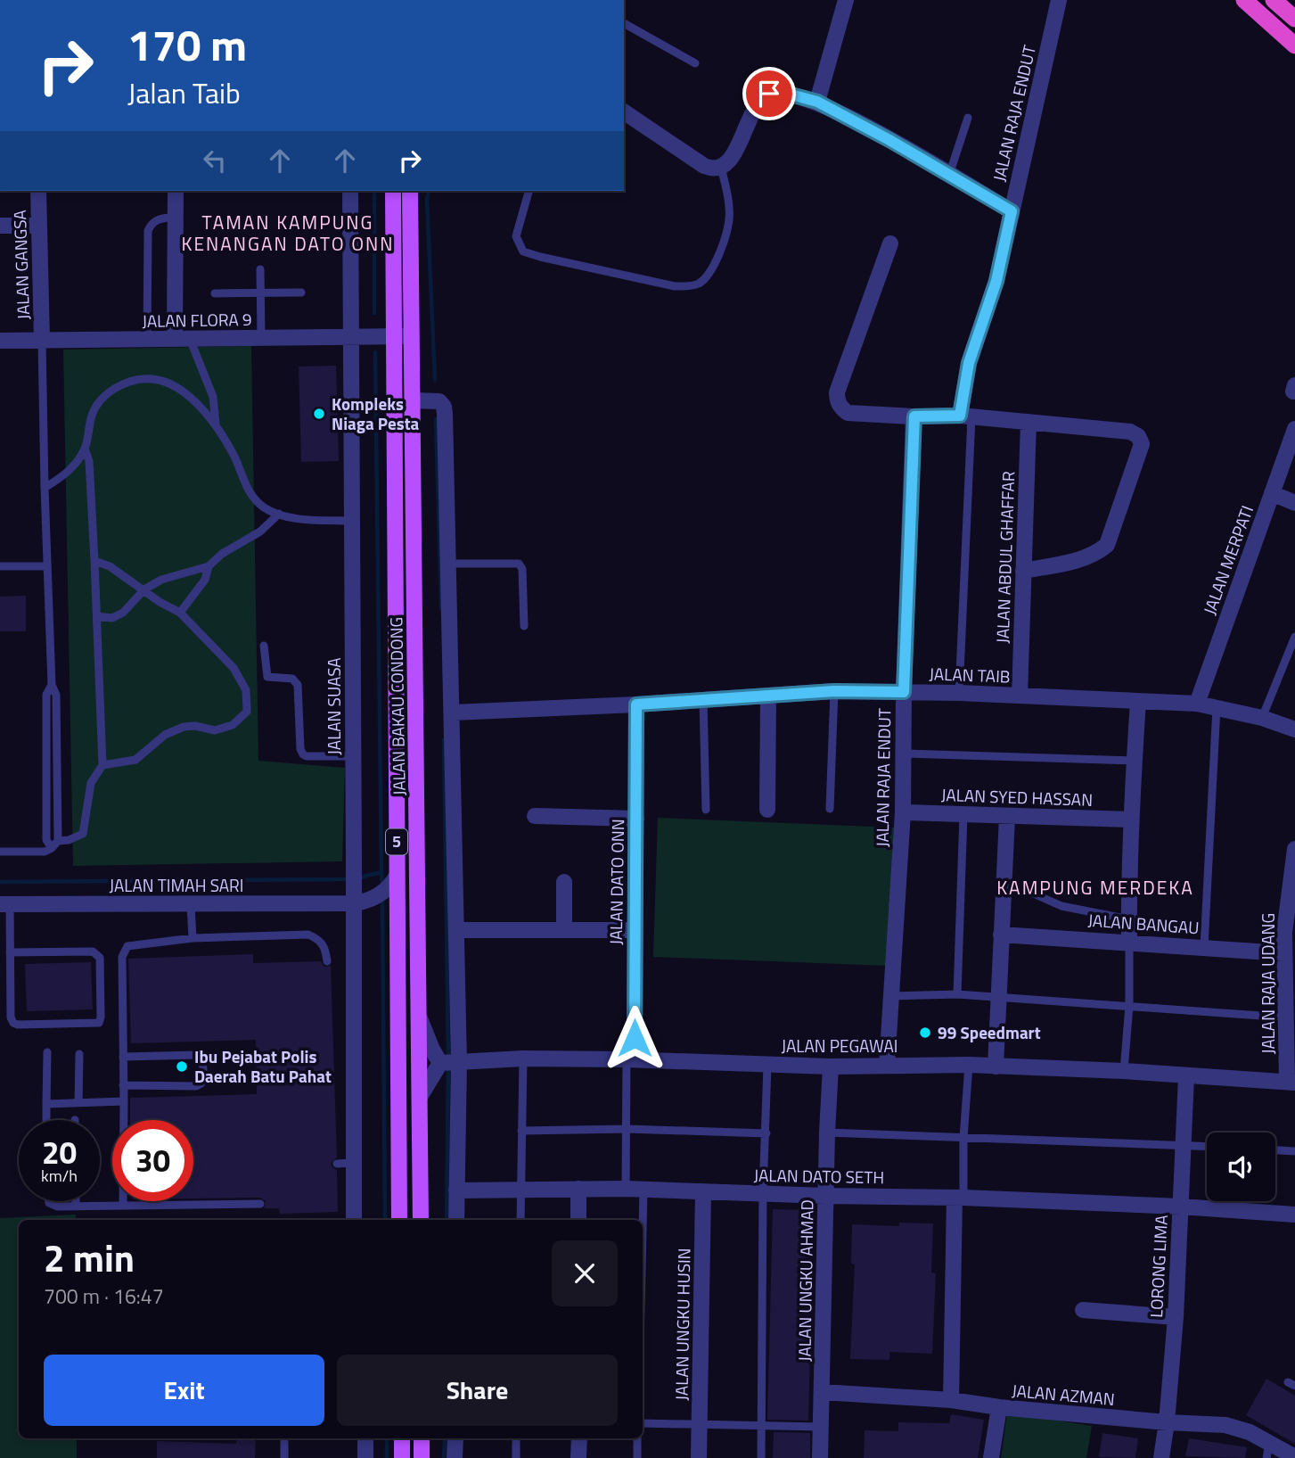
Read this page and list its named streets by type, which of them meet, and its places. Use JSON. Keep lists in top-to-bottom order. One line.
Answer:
{"streets":{"main road":["JALAN BAKAU CONDONG","5"],"street":["JALAN RAJA ENDUT","JALAN GANGSA","JALAN FLORA 9","JALAN ABDUL GHAFFAR","JALAN MERPATI","JALAN TAIB","JALAN SUASA","JALAN SYED HASSAN","JALAN DATO ONN","JALAN TIMAH SARI","JALAN BANGAU","JALAN RAJA UDANG","JALAN PEGAWAI","JALAN DATO SETH","LORONG LIMA","JALAN UNGKU AHMAD","JALAN UNGKU HUSIN","JALAN AZMAN"]},"crossings":[["JALAN RAJA ENDUT","JALAN TAIB"],["JALAN RAJA ENDUT","JALAN SYED HASSAN"],["JALAN RAJA ENDUT","JALAN PEGAWAI"],["JALAN GANGSA","JALAN FLORA 9"],["JALAN FLORA 9","JALAN SUASA"],["JALAN FLORA 9","JALAN BAKAU CONDONG"],["JALAN ABDUL GHAFFAR","JALAN TAIB"],["JALAN MERPATI","JALAN TAIB"],["JALAN TAIB","JALAN DATO ONN"],["JALAN SUASA","JALAN TIMAH SARI"],["JALAN DATO ONN","JALAN PEGAWAI"],["JALAN BANGAU","JALAN RAJA UDANG"],["JALAN RAJA UDANG","JALAN PEGAWAI"],["JALAN PEGAWAI","LORONG LIMA"],["JALAN PEGAWAI","JALAN UNGKU AHMAD"],["JALAN DATO SETH","LORONG LIMA"],["JALAN DATO SETH","JALAN UNGKU AHMAD"],["JALAN DATO SETH","JALAN UNGKU HUSIN"],["LORONG LIMA","JALAN AZMAN"],["JALAN UNGKU AHMAD","JALAN AZMAN"]],"districts":["TAMAN KAMPUNG KENANGAN DATO ONN","KAMPUNG MERDEKA"],"places":["Kompleks Niaga Pesta","99 Speedmart","Ibu Pejabat Polis Daerah Batu Pahat"],"page":{"turn":["170 m","Jalan Taib"],"speed":"20 km/h","limit":"30","heading":["2 min","700 m · 16:47"],"buttons":["Exit","Share"]}}
